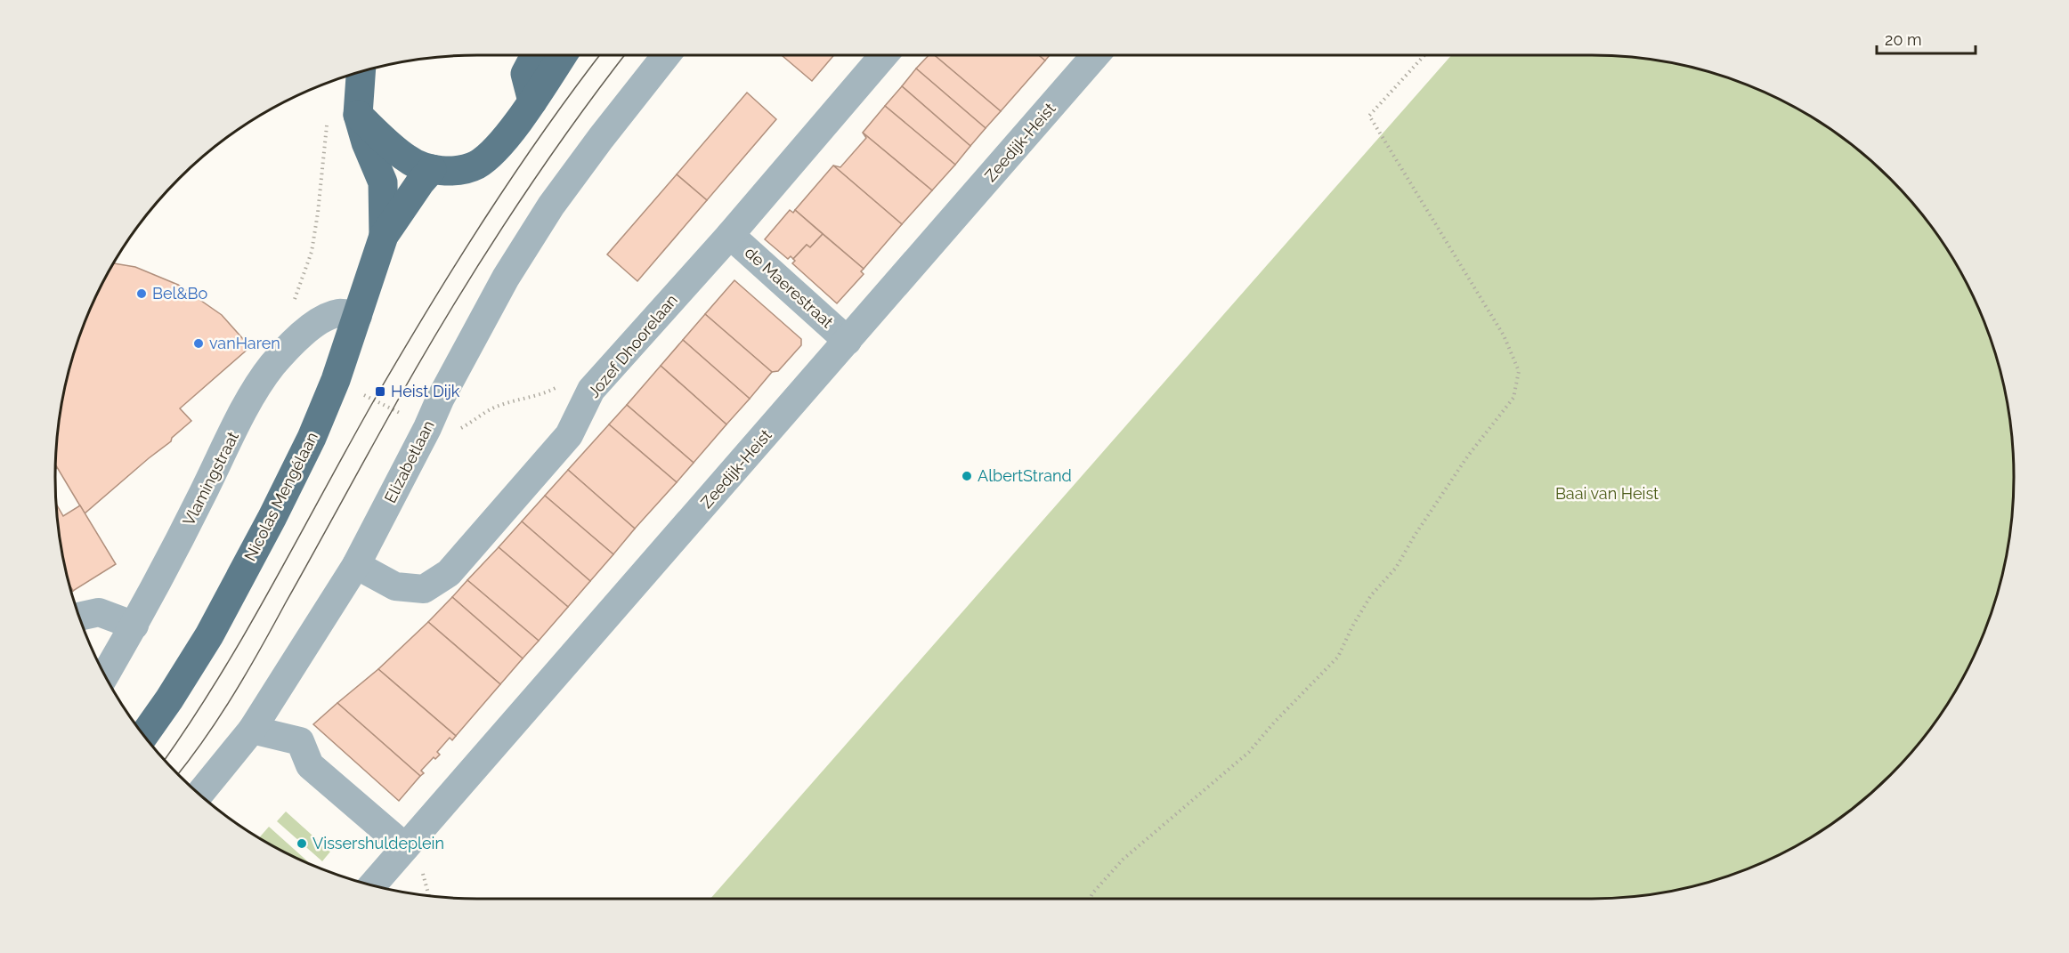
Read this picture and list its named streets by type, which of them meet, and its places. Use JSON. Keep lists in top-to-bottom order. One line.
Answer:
{"streets":{"main road":["Nicolas Mengélaan"],"street":["Zeedijk-Heist","de Maerestraat","Jozef Dhoorelaan","Elizabetlaan","Vlamingstraat"]},"crossings":[["Zeedijk-Heist","de Maerestraat"],["de Maerestraat","Jozef Dhoorelaan"],["Jozef Dhoorelaan","Elizabetlaan"],["Vlamingstraat","Nicolas Mengélaan"]],"parks":["Baai van Heist"],"places":{"other":["Bel&Bo","vanHaren","AlbertStrand","Vissershuldeplein"],"transit":["Heist Dijk"]},"scale_bar":"20 m"}
